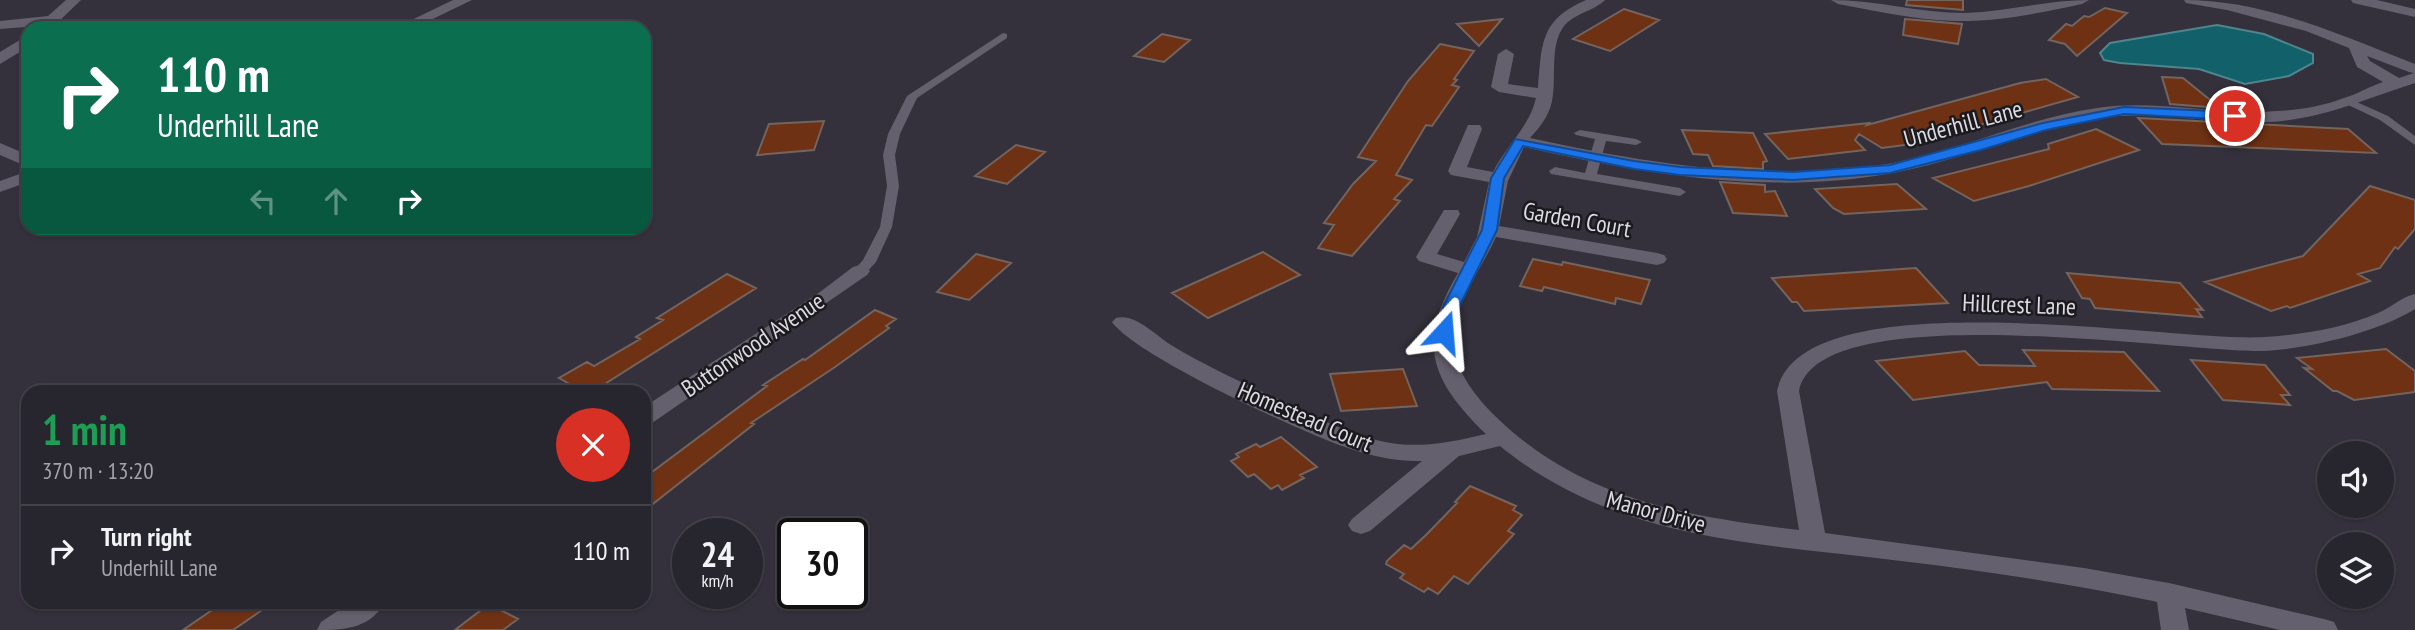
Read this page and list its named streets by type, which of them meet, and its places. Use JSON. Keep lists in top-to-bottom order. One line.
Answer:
{"streets":{"street":["Underhill Lane","Garden Court","Hillcrest Lane","Buttonwood Avenue","Homestead Court","Manor Drive"]},"crossings":[["Underhill Lane","Manor Drive"],["Garden Court","Manor Drive"],["Hillcrest Lane","Manor Drive"],["Homestead Court","Manor Drive"]],"page":{"turn":["110 m","Underhill Lane"],"heading":["1 min","370 m · 13:20"],"list":[{"name":"Turn right","note":"Underhill Lane","value":"110 m"}],"speed":"24 km/h","limit":"30"}}
